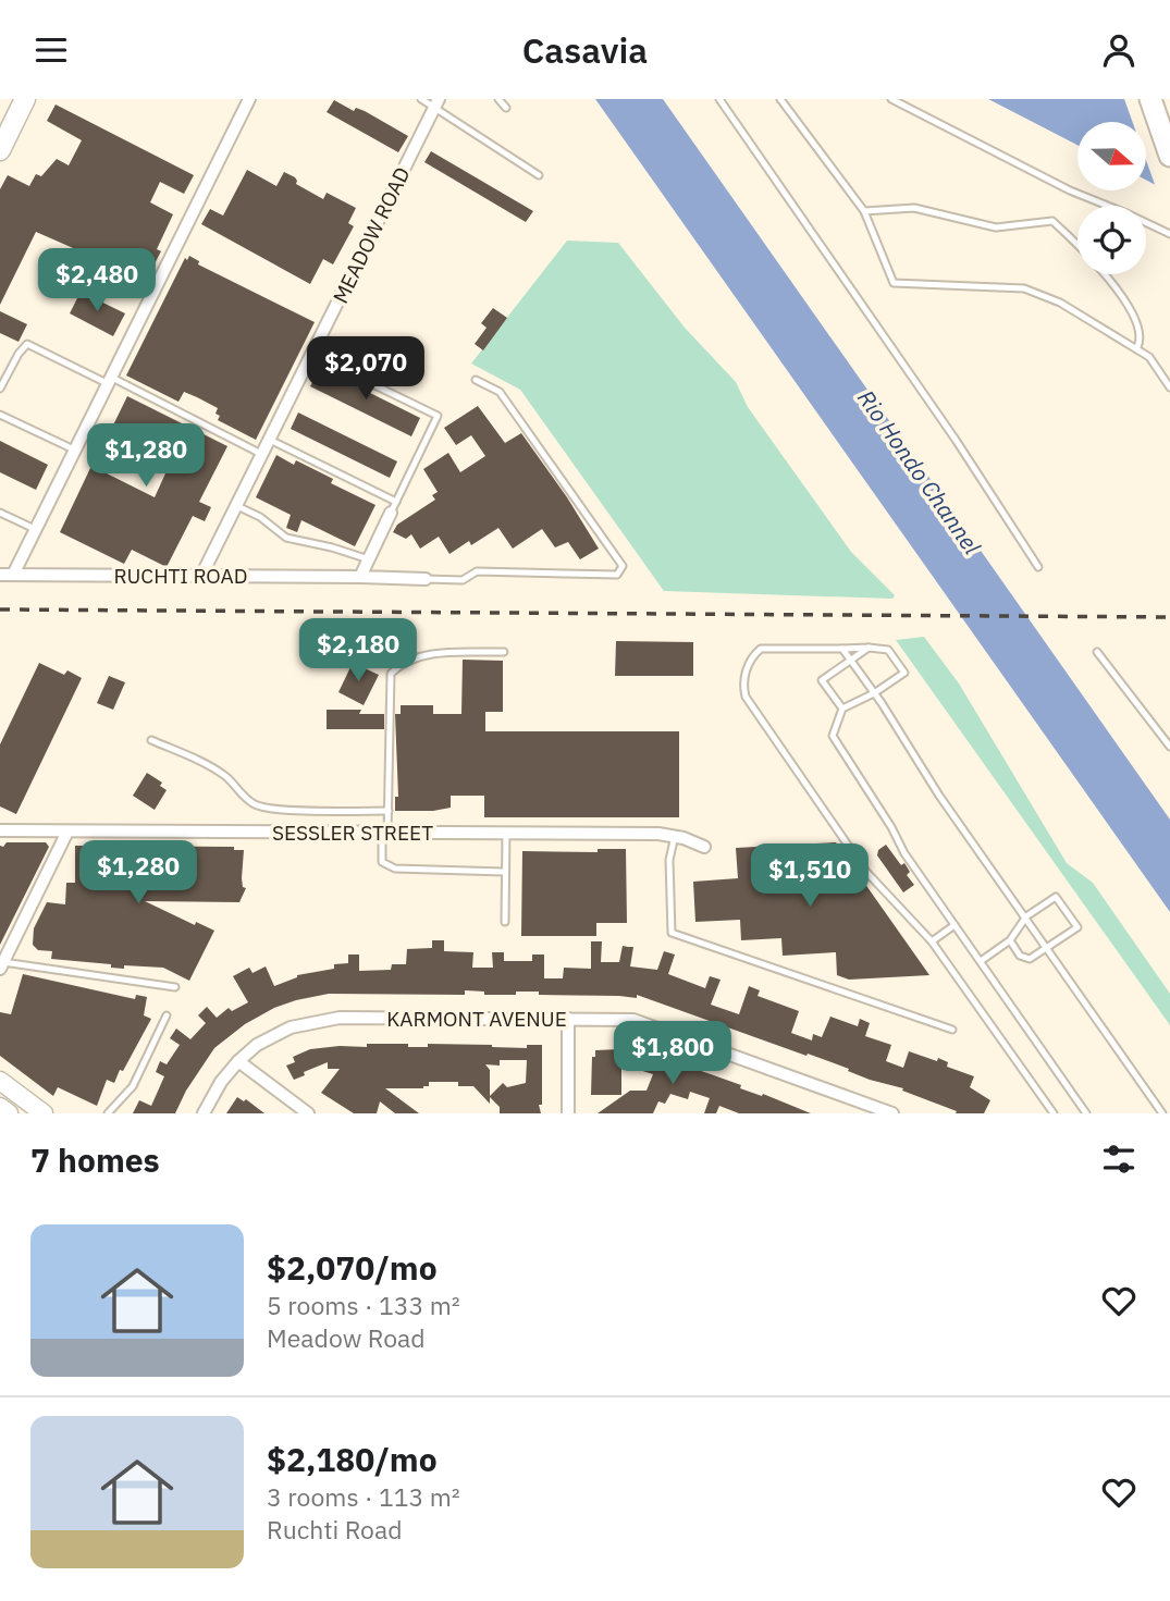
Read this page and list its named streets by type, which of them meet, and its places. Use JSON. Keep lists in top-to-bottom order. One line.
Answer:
{"streets":{"street":["MEADOW ROAD","RUCHTI ROAD","SESSLER STREET","KARMONT AVENUE"]},"crossings":[["MEADOW ROAD","RUCHTI ROAD"]],"water":["Rio Hondo Channel"],"north":"right","page":{"header":"Casavia","price":["$2,480","$2,070","$1,280","$2,180","$1,280","$1,510","$1,800"],"heading":"7 homes","list":[{"name":"$2,070/mo","note":"5 rooms · 133 m² · Meadow Road"},{"name":"$2,180/mo","note":"3 rooms · 113 m² · Ruchti Road"}]}}
